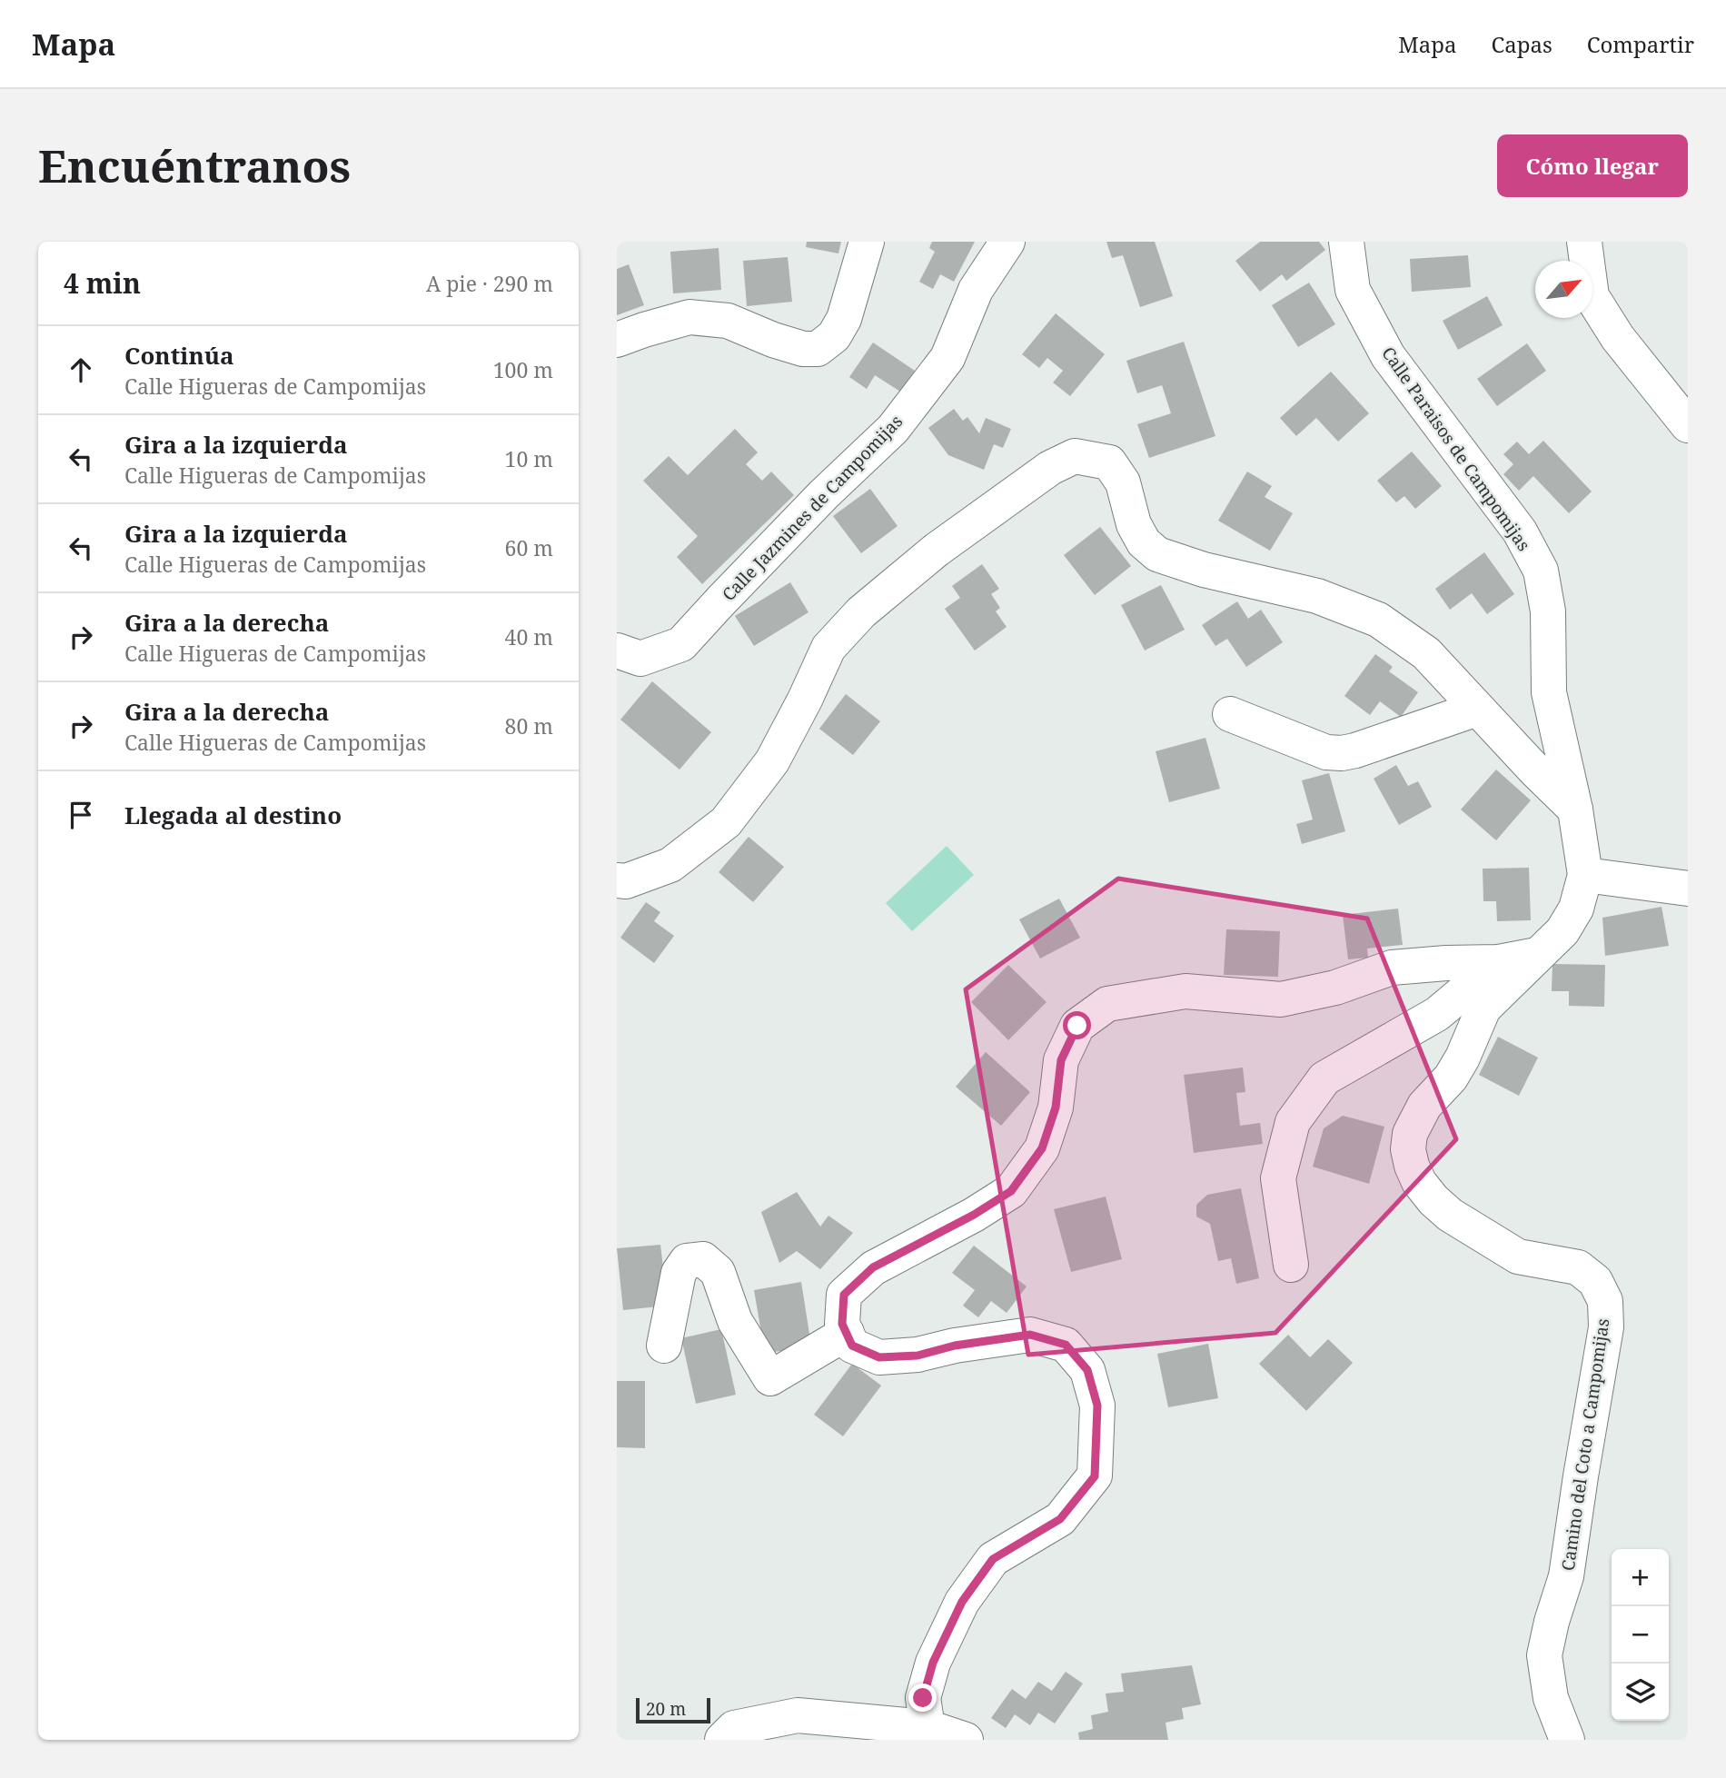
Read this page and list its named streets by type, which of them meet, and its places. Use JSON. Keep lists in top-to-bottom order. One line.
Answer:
{"streets":{"street":["Calle Paraisos de Campomijas","Calle Jazmines de Campomijas","Camino del Coto a Campomijas"]},"scale_bar":"20 m","north":"top right","page":{"header":"Mapa","nav":["Mapa","Capas","Compartir"],"buttons":"Cómo llegar","title":"Encuéntranos","heading":["4 min","A pie · 290 m"],"list":[["Continúa","Calle Higueras de Campomijas","100 m"],["Gira a la izquierda","Calle Higueras de Campomijas","10 m"],["Gira a la izquierda","Calle Higueras de Campomijas","60 m"],["Gira a la derecha","Calle Higueras de Campomijas","40 m"],["Gira a la derecha","Calle Higueras de Campomijas","80 m"],"Llegada al destino"],"map_buttons":["+","−"],"scale":"20 m"}}
